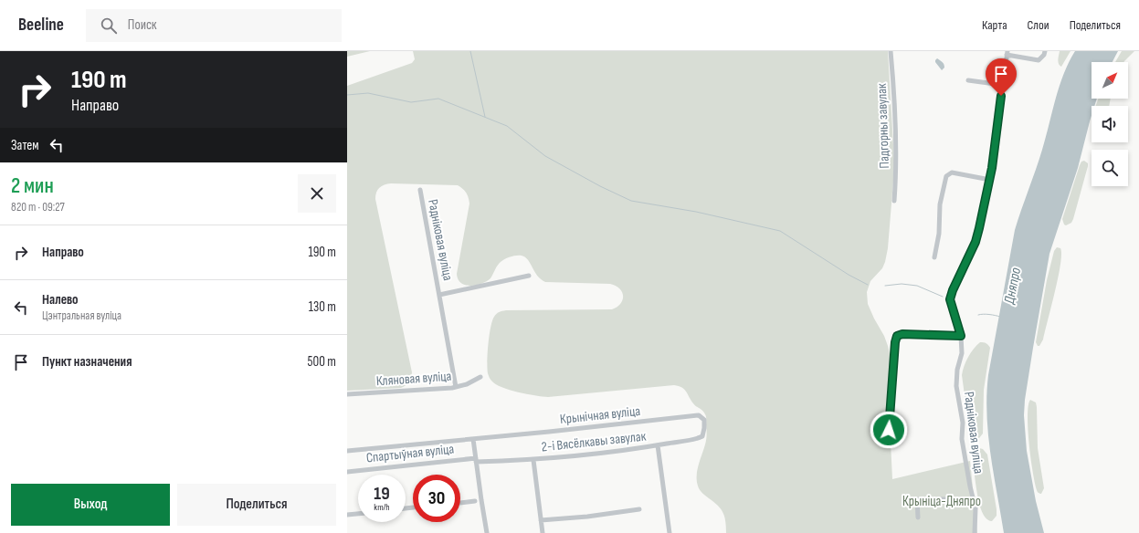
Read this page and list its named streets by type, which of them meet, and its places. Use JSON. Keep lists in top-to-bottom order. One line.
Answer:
{"streets":{"street":["Падгорны завулак","Радніковая вуліца","Кляновая вуліца","Крынічная вуліца","2-і Вясёлкавы завулак","Спартыўная вуліца"]},"crossings":[["Радніковая вуліца","Кляновая вуліца"],["Крынічная вуліца","2-і Вясёлкавы завулак"],["2-і Вясёлкавы завулак","Спартыўная вуліца"]],"water":["Дняпро"],"parks":["Крыніца-Дняпро"],"north":"top right","page":{"header":"Beeline","search":"Поиск","nav":["Карта","Слои","Поделиться"],"turn":["190 m","Направо"],"then":"Затем","heading":["2 мин","820 m · 09:27"],"list":[{"name":"Направо","value":"190 m"},{"name":"Налево","note":"Цэнтральная вуліца","value":"130 m"},{"name":"Пункт назначения","value":"500 m"}],"speed":"19 km/h","limit":"30","buttons":["Выход","Поделиться"]}}
